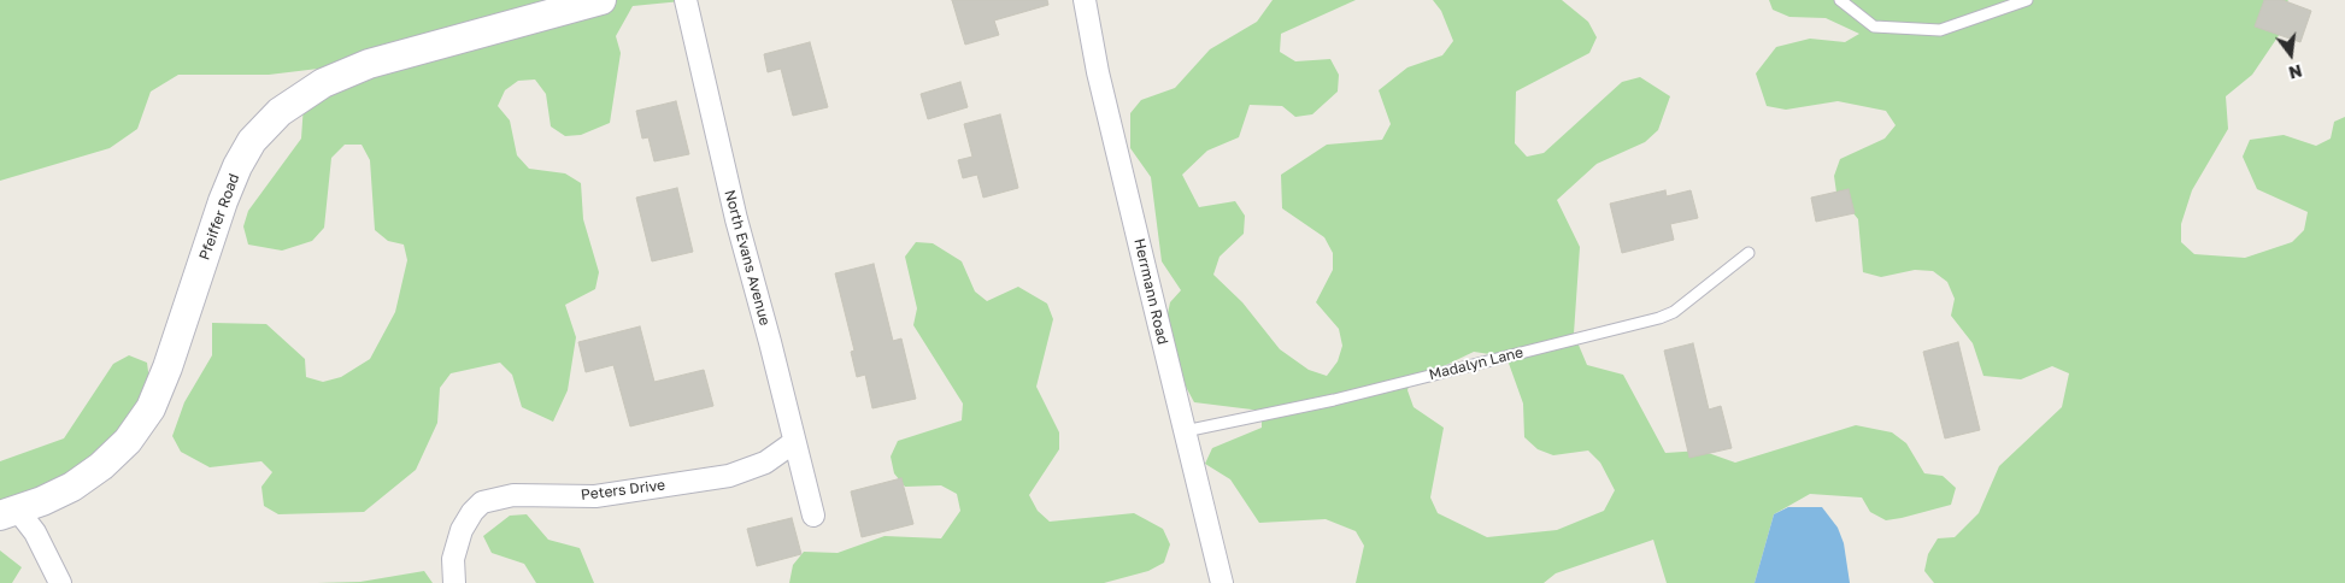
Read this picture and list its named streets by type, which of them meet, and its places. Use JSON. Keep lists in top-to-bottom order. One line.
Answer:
{"streets":{"street":["Pfeiffer Road","North Evans Avenue","Herrmann Road","Peters Drive"],"lane":["Madalyn Lane"]},"crossings":[["North Evans Avenue","Peters Drive"],["Herrmann Road","Madalyn Lane"]],"north":"bottom"}
